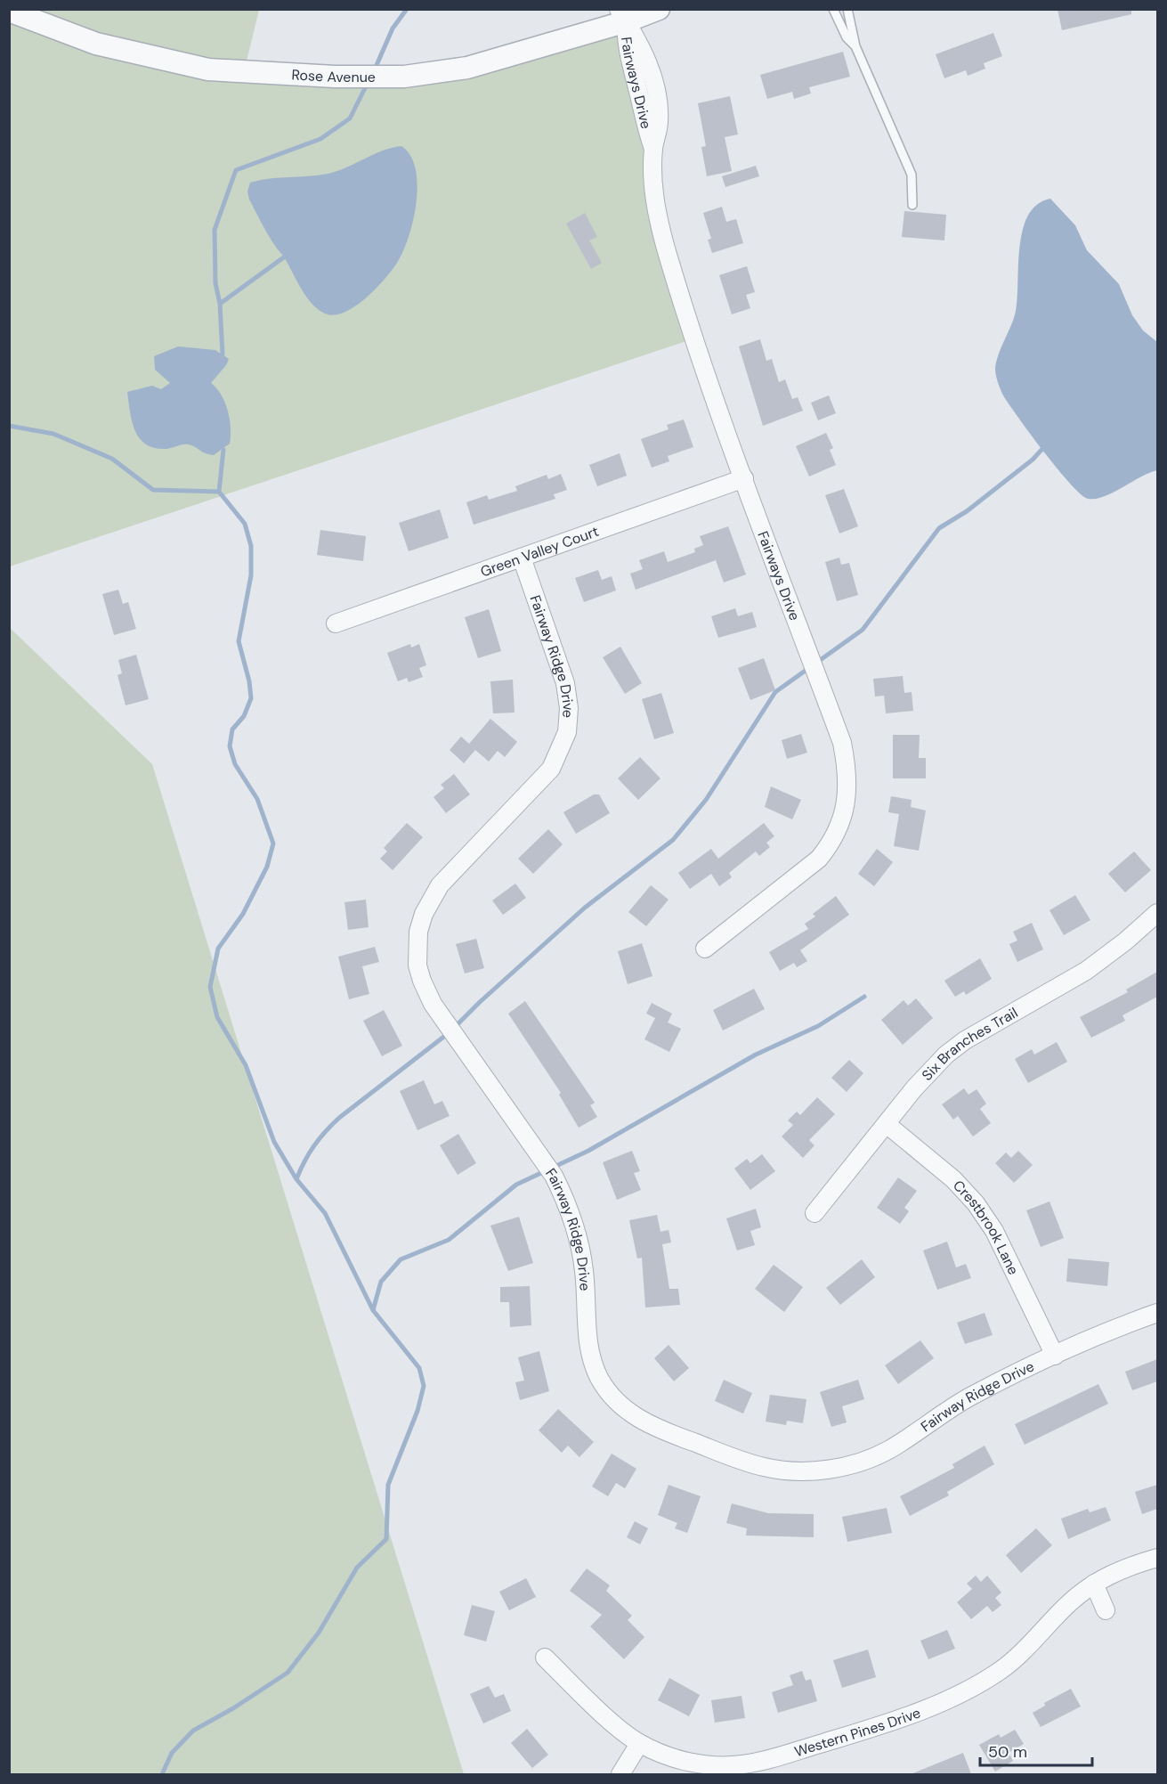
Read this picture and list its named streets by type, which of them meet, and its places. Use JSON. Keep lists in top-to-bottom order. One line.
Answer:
{"streets":{"street":["Rose Avenue","Fairways Drive","Green Valley Court","Fairway Ridge Drive","Six Branches Trail","Crestbrook Lane","Western Pines Drive"]},"crossings":[["Rose Avenue","Fairways Drive"],["Fairways Drive","Green Valley Court"],["Green Valley Court","Fairway Ridge Drive"],["Fairway Ridge Drive","Crestbrook Lane"],["Six Branches Trail","Crestbrook Lane"]],"scale_bar":"50 m"}
